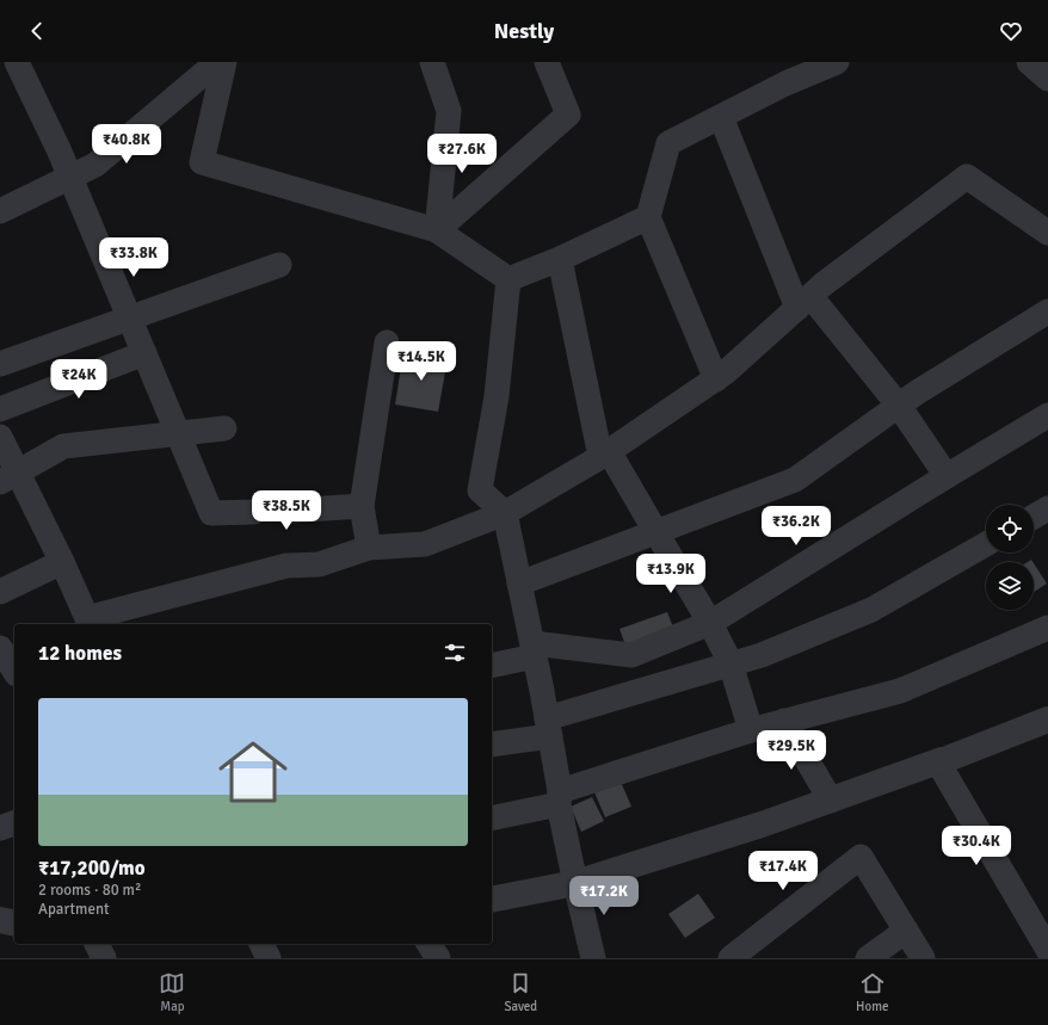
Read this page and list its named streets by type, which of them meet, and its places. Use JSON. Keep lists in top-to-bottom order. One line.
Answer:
{"page":{"header":"Nestly","price":["₹40.8K","₹27.6K","₹33.8K","₹14.5K","₹24K","₹38.5K","₹36.2K","₹13.9K","₹29.5K","₹30.4K","₹17.4K","₹17.2K"],"heading":"12 homes","list":[{"name":"₹17,200/mo","note":"2 rooms · 80 m² · Apartment"}],"tabs":["Map","Saved","Home"]}}
